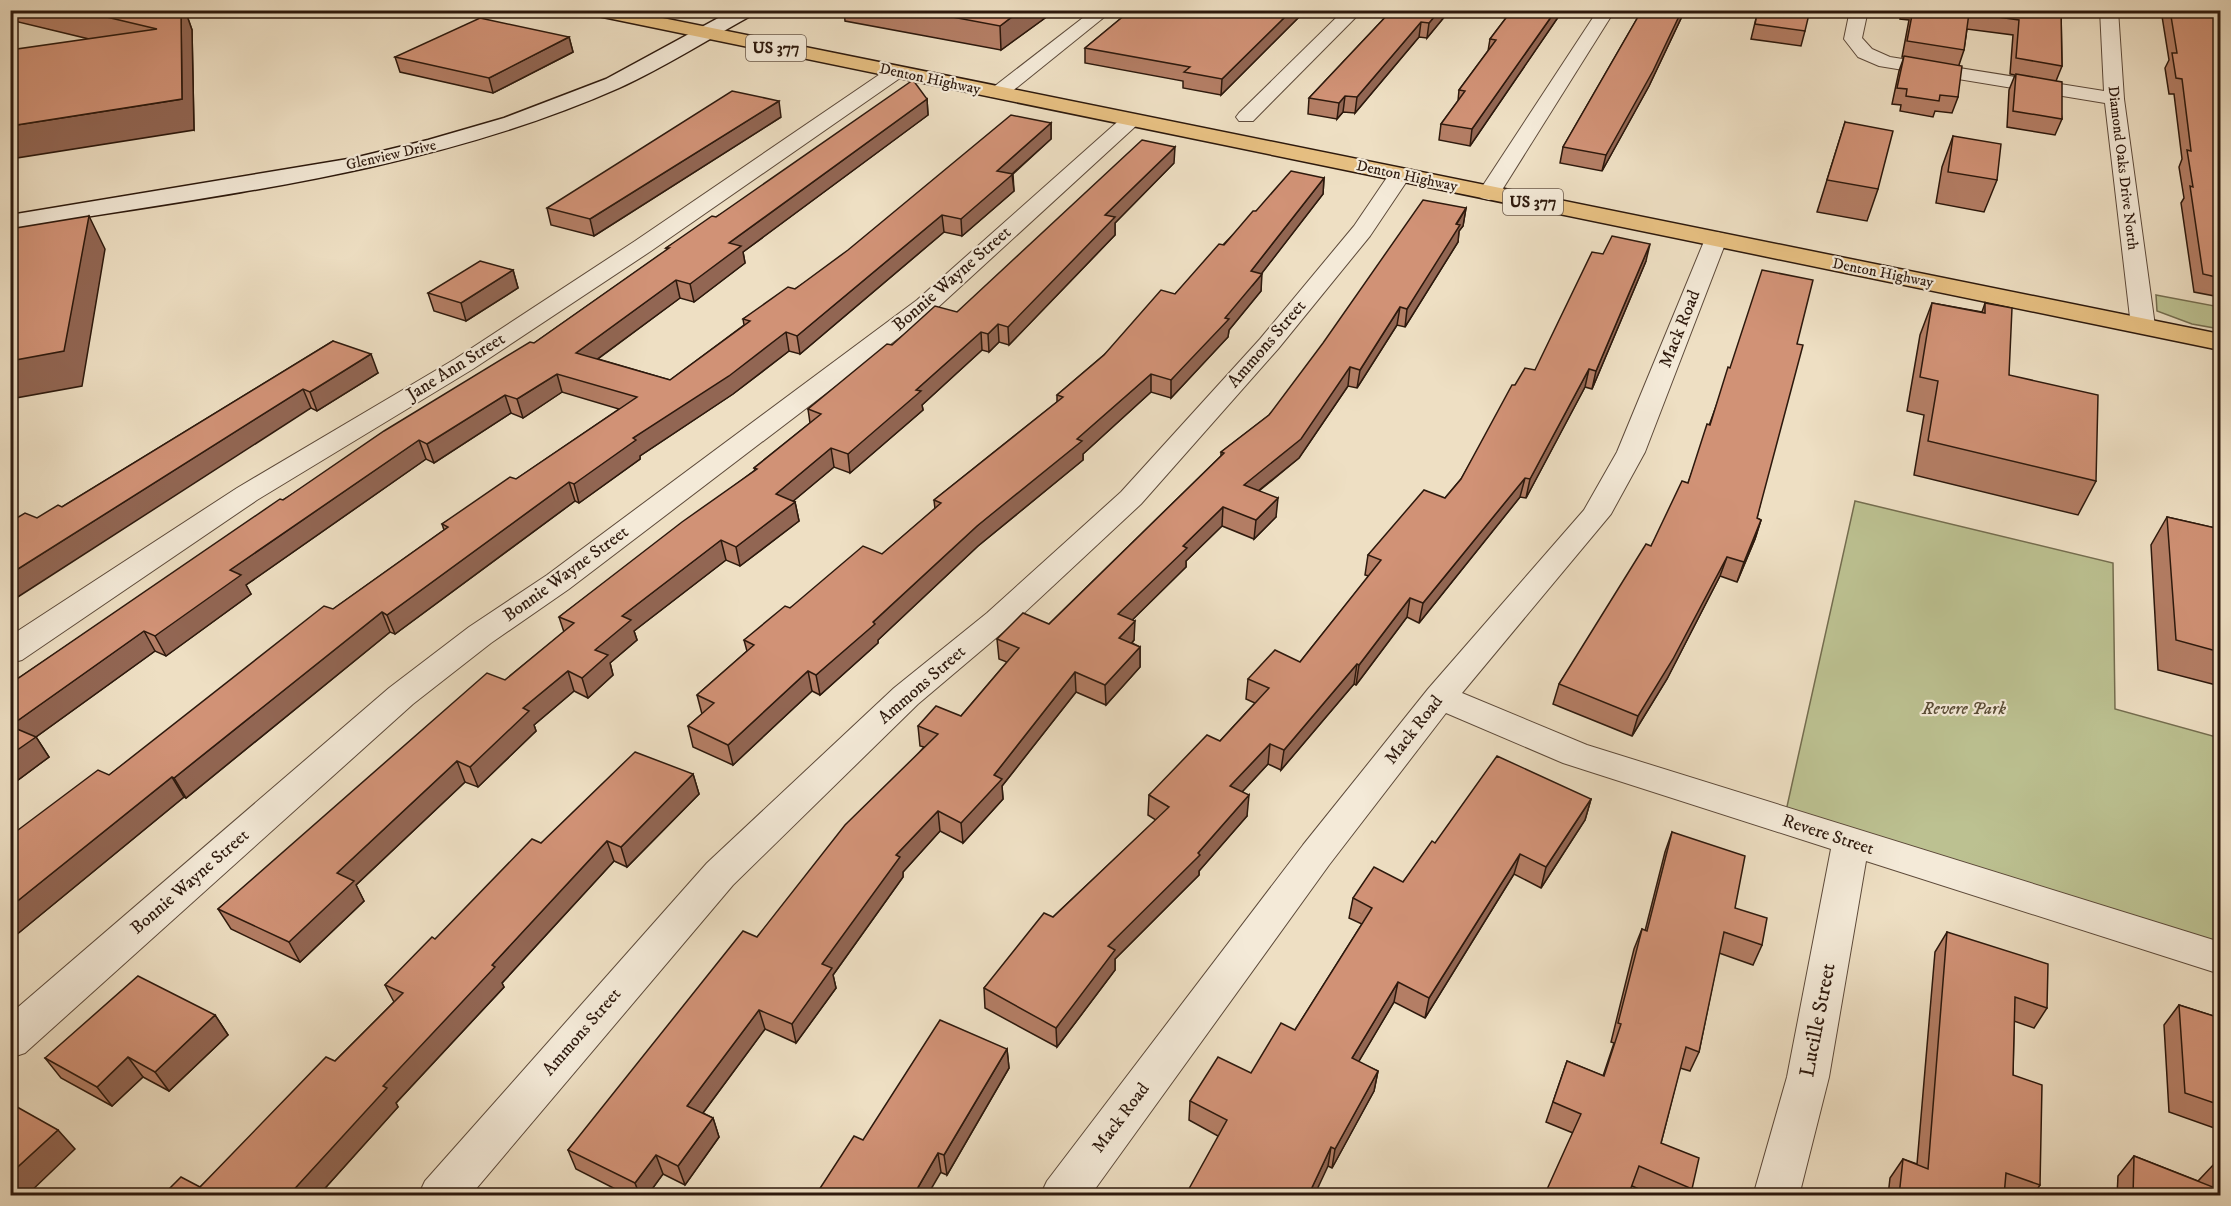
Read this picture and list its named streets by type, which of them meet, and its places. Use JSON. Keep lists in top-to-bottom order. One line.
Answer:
{"streets":{"main road":["US 377","Denton Highway","Glenview Drive"],"street":["Diamond Oaks Drive North","Bonnie Wayne Street","Mack Road","Ammons Street","Jane Ann Street","Revere Street","Lucille Street"]},"crossings":[["Denton Highway","Glenview Drive"],["Denton Highway","Diamond Oaks Drive North"],["Denton Highway","Bonnie Wayne Street"],["Denton Highway","Mack Road"],["Denton Highway","Ammons Street"],["Denton Highway","Jane Ann Street"],["Mack Road","Revere Street"],["Revere Street","Lucille Street"]],"parks":["Revere Park"]}
